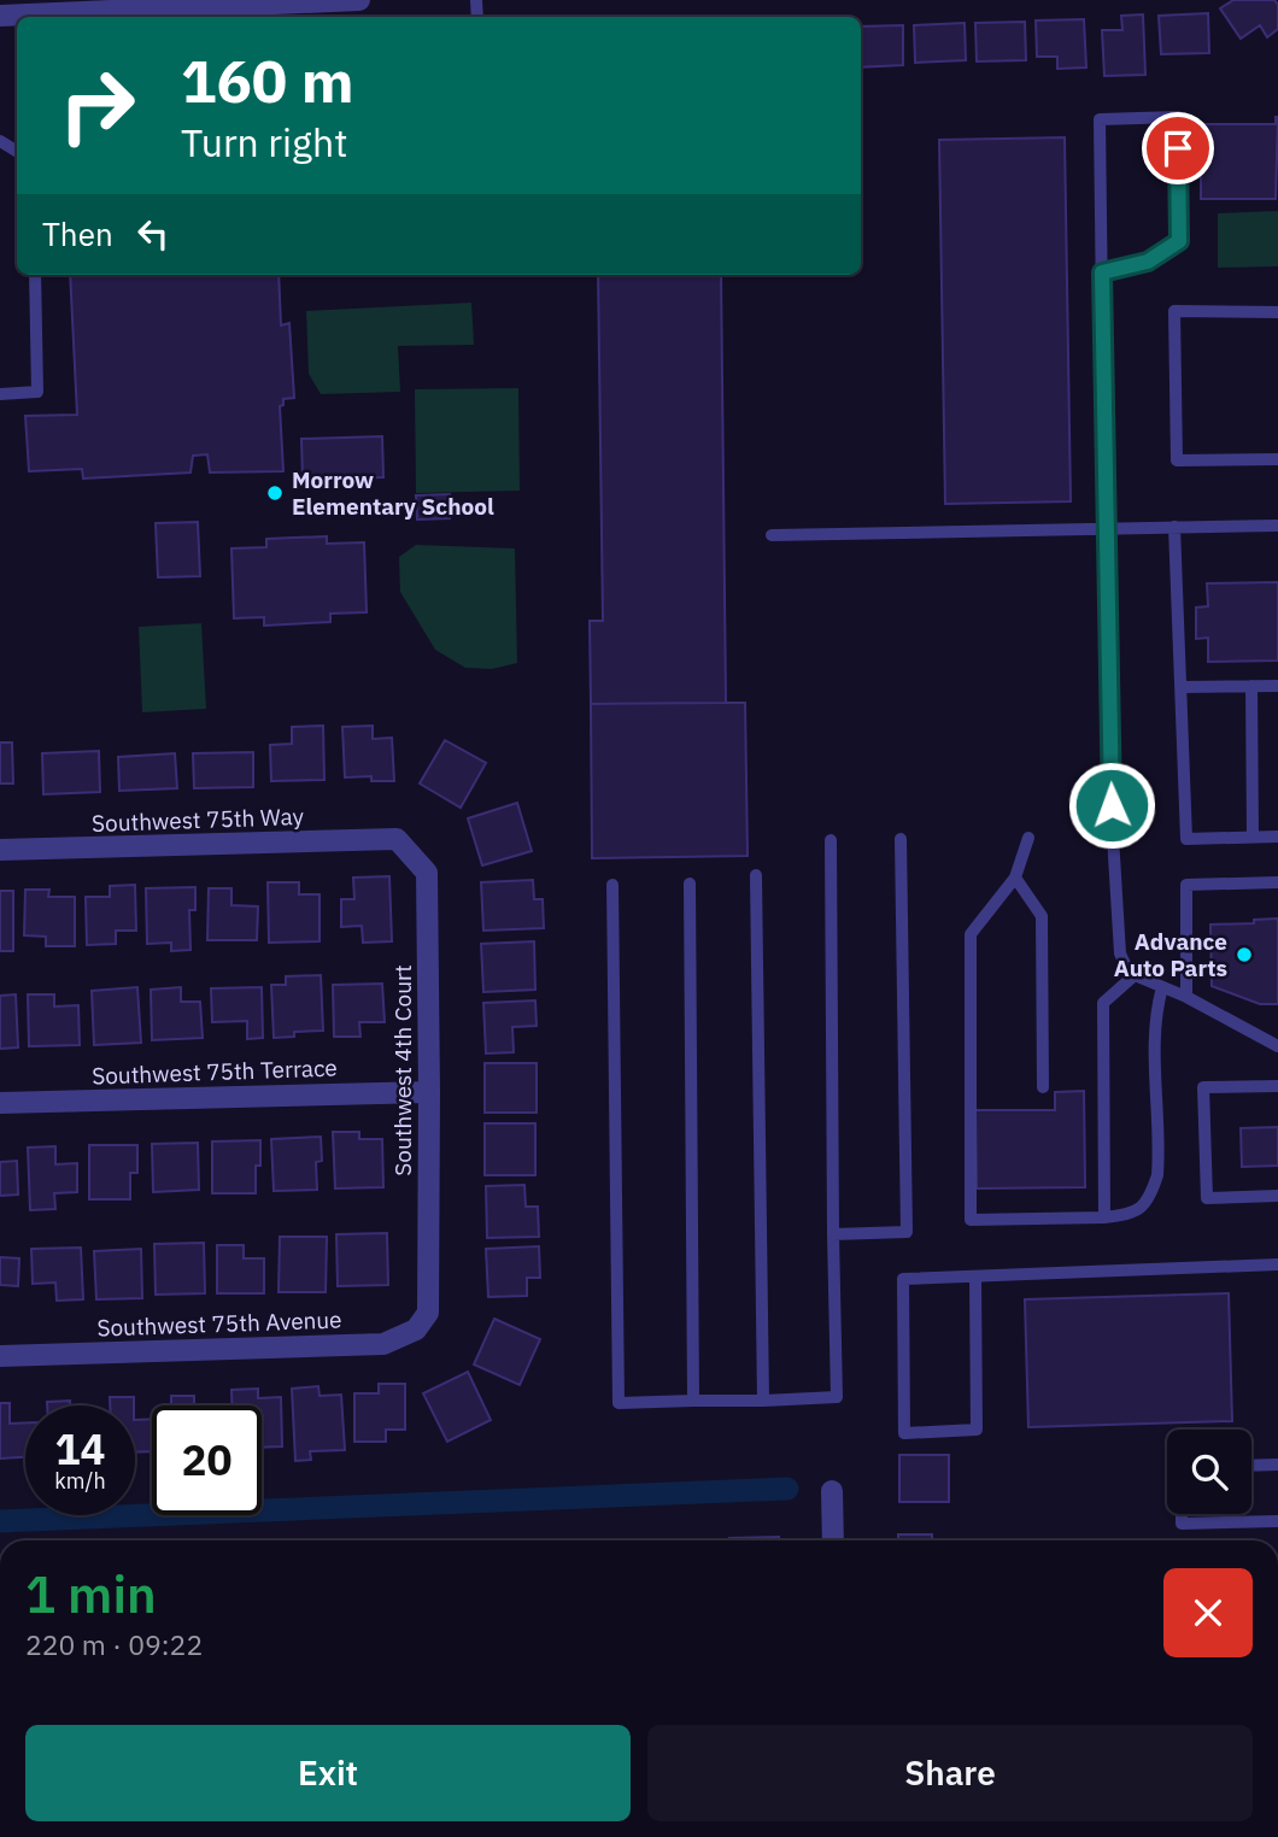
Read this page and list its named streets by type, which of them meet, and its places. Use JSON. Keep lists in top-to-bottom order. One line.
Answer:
{"streets":{"street":["Southwest 75th Way","Southwest 4th Court","Southwest 75th Terrace","Southwest 75th Avenue"]},"crossings":[["Southwest 75th Way","Southwest 4th Court"],["Southwest 4th Court","Southwest 75th Terrace"],["Southwest 4th Court","Southwest 75th Avenue"]],"places":["Morrow Elementary School","Advance Auto Parts"],"page":{"turn":["160 m","Turn right"],"then":"Then","speed":"14 km/h","limit":"20","heading":["1 min","220 m · 09:22"],"buttons":["Exit","Share"]}}
